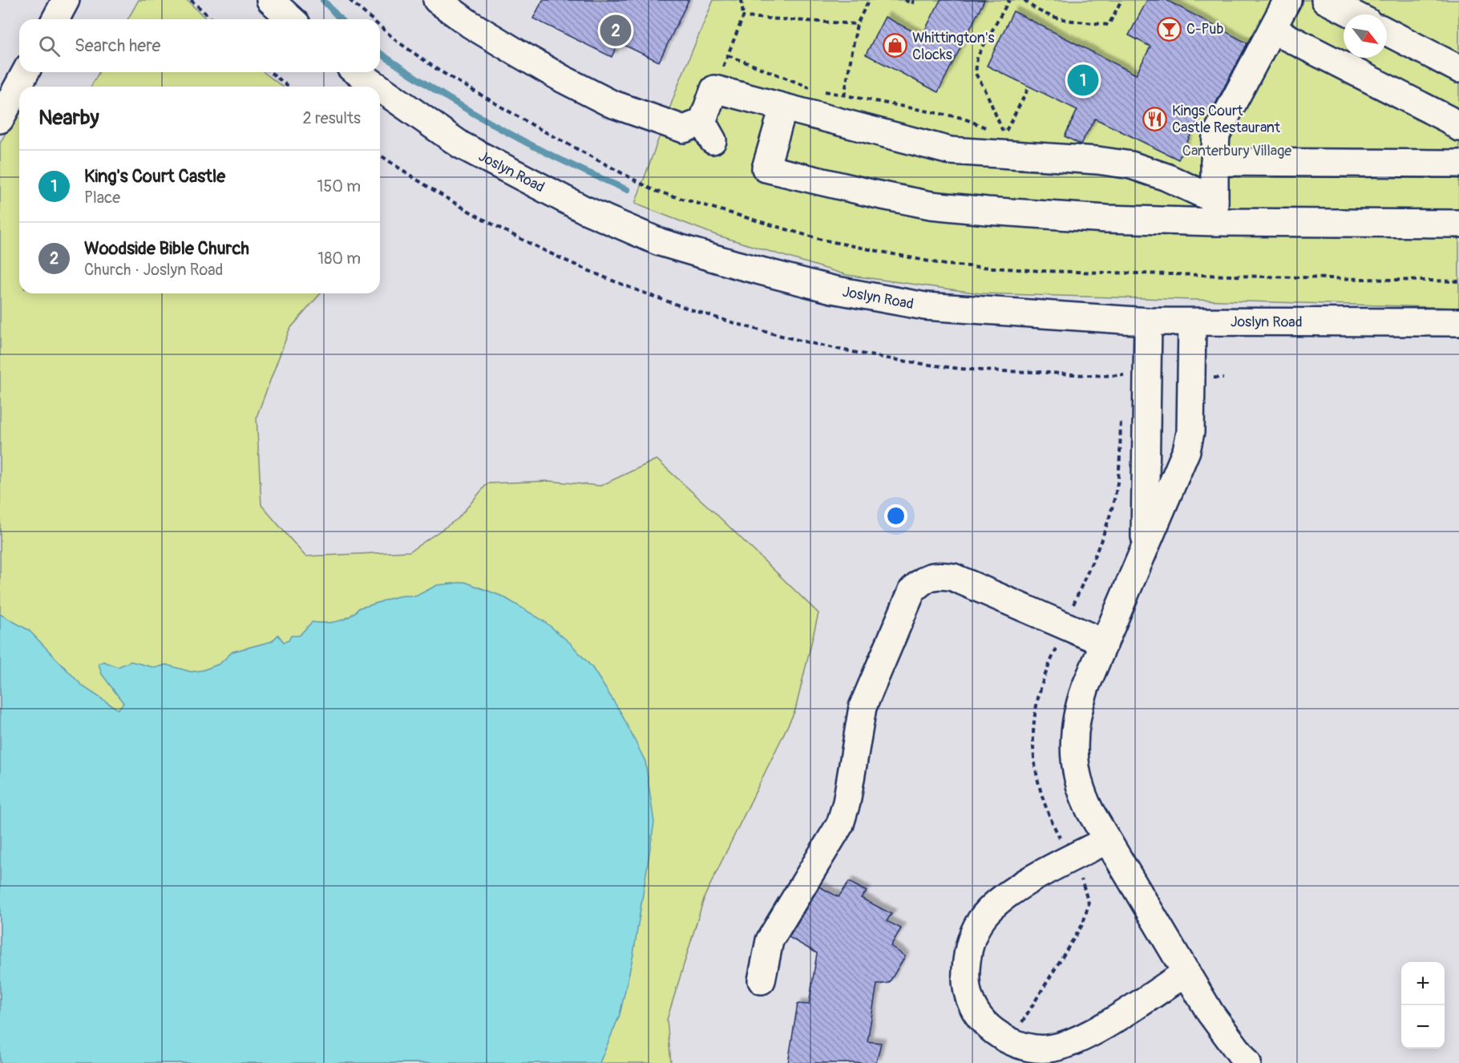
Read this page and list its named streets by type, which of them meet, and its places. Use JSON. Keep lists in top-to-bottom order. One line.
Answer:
{"streets":{"street":["Joslyn Road"]},"parks":["Canterbury Village"],"places":{"bar":["C-Pub"],"shop":["Whittington's Clocks"],"restaurant":["Kings Court Castle Restaurant"]},"north":"bottom right","page":{"pins":["2","1"],"search":"Search here","heading":["Nearby","2 results"],"list":[{"mark":"1","name":"King's Court Castle","note":"Place","value":"150 m"},{"mark":"2","name":"Woodside Bible Church","note":"Church · Joslyn Road","value":"180 m"}],"map_buttons":["+","−"]}}
